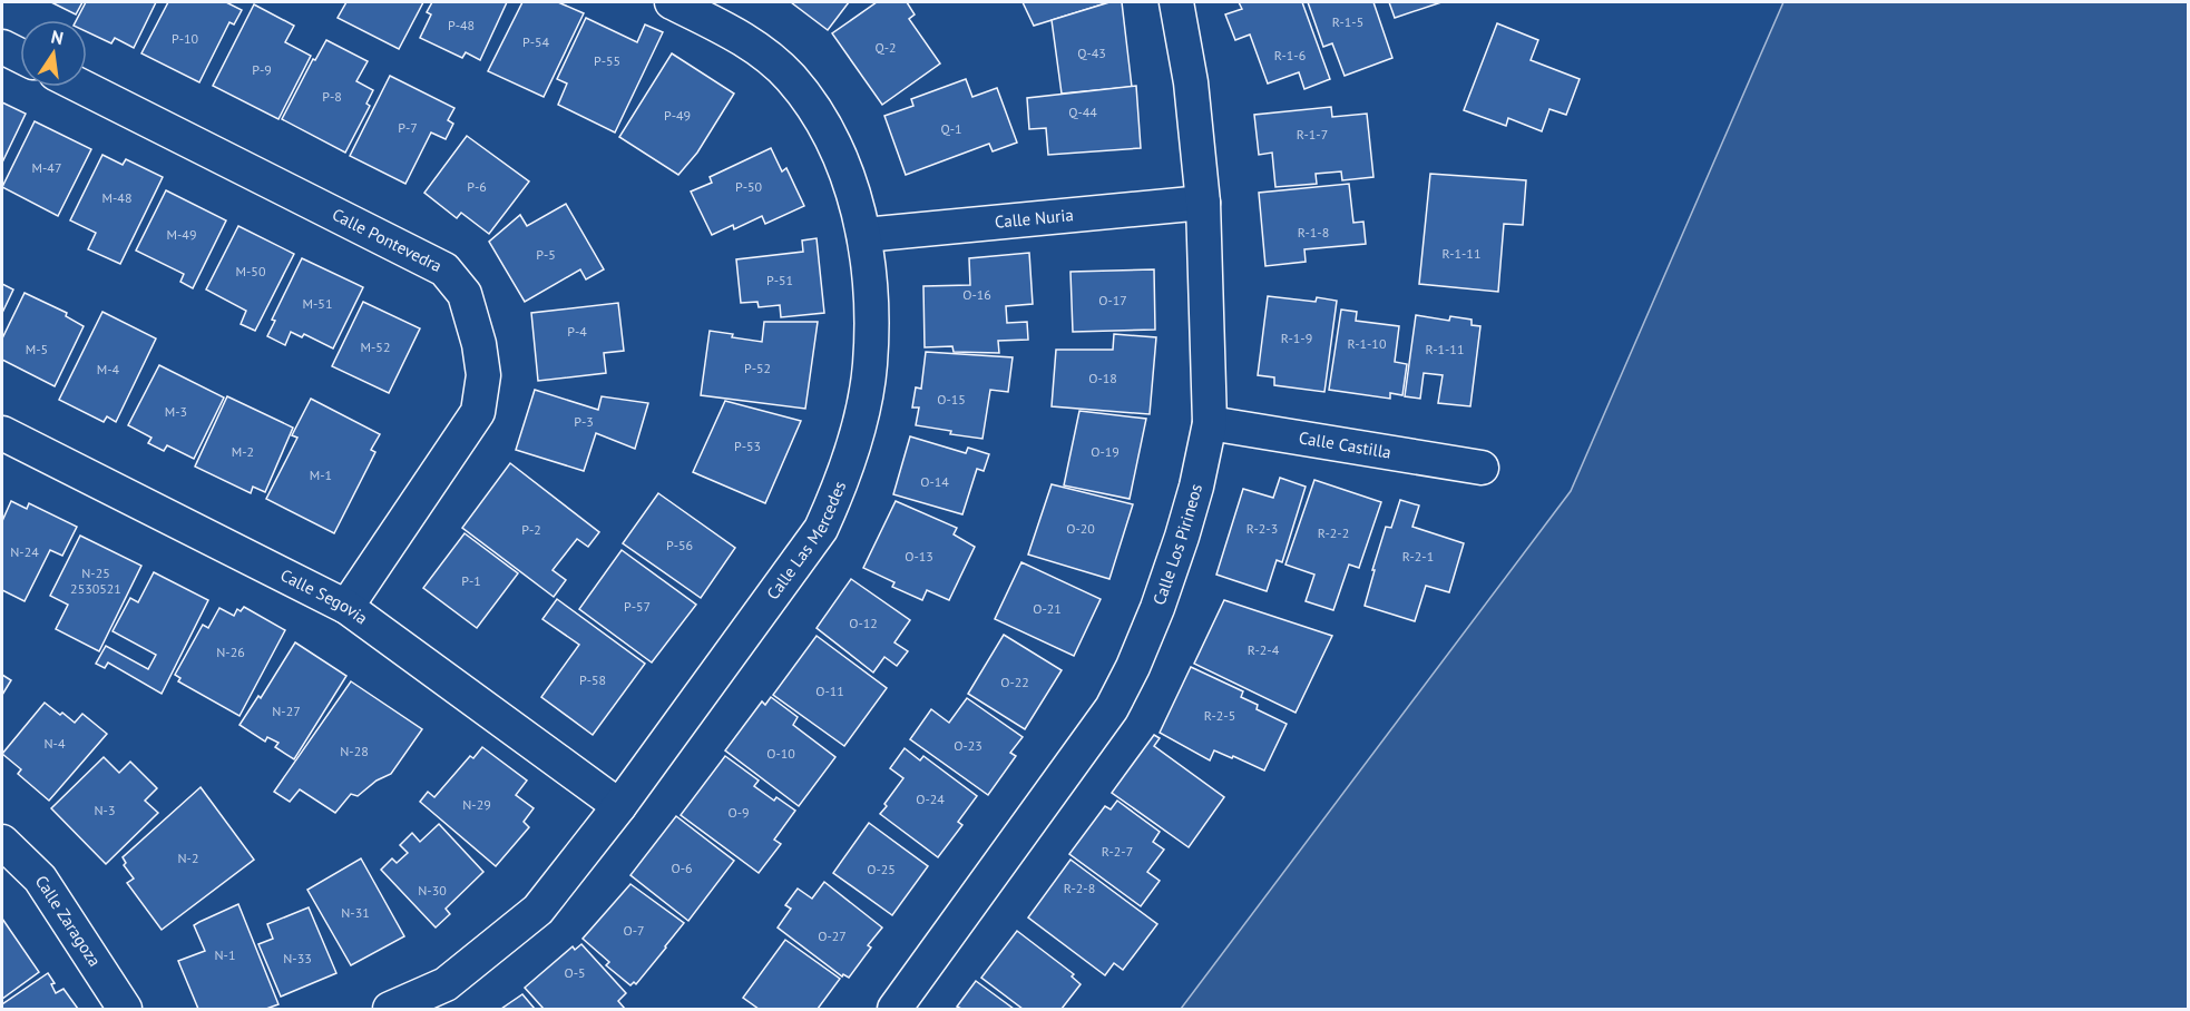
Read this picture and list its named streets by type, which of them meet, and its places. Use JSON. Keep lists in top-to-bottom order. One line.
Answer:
{"streets":{"street":["Calle Nuria","Calle Pontevedra","Calle Castilla","Calle Las Mercedes","Calle Los Pirineos","Calle Segovia","Calle Zaragoza"]},"crossings":[["Calle Nuria","Calle Las Mercedes"],["Calle Nuria","Calle Los Pirineos"],["Calle Pontevedra","Calle Segovia"],["Calle Castilla","Calle Los Pirineos"],["Calle Las Mercedes","Calle Segovia"]],"house_numbers":["R-1-5","P-48","P-10","P-54","Q-2","Q-43","R-1-6","P-55","P-9","P-8","Q-44","P-49","P-7","Q-1","R-1-7","M-47","P-6","P-50","M-48","R-1-8","M-49","R-1-11","P-5","M-50","P-51","O-16","O-17","M-51","P-4","R-1-9","R-1-10","M-52","M-5","R-1-11","P-52","M-4","O-18","O-15","M-3","P-3","P-53","M-2","O-19","M-1","O-14","O-20","R-2-3","P-2","R-2-2","P-56","N-24","O-13","R-2-1","N-25 2530521","P-1","P-57","O-21","O-12","R-2-4","N-26","P-58","O-22","O-11","N-27","R-2-5","N-4","O-23","N-28","O-10","O-24","N-29","N-3","O-9","R-2-7","N-2","O-6","O-25","R-2-8","N-30","N-31","O-7","O-27","N-1","N-33","O-5"],"north":"top"}
